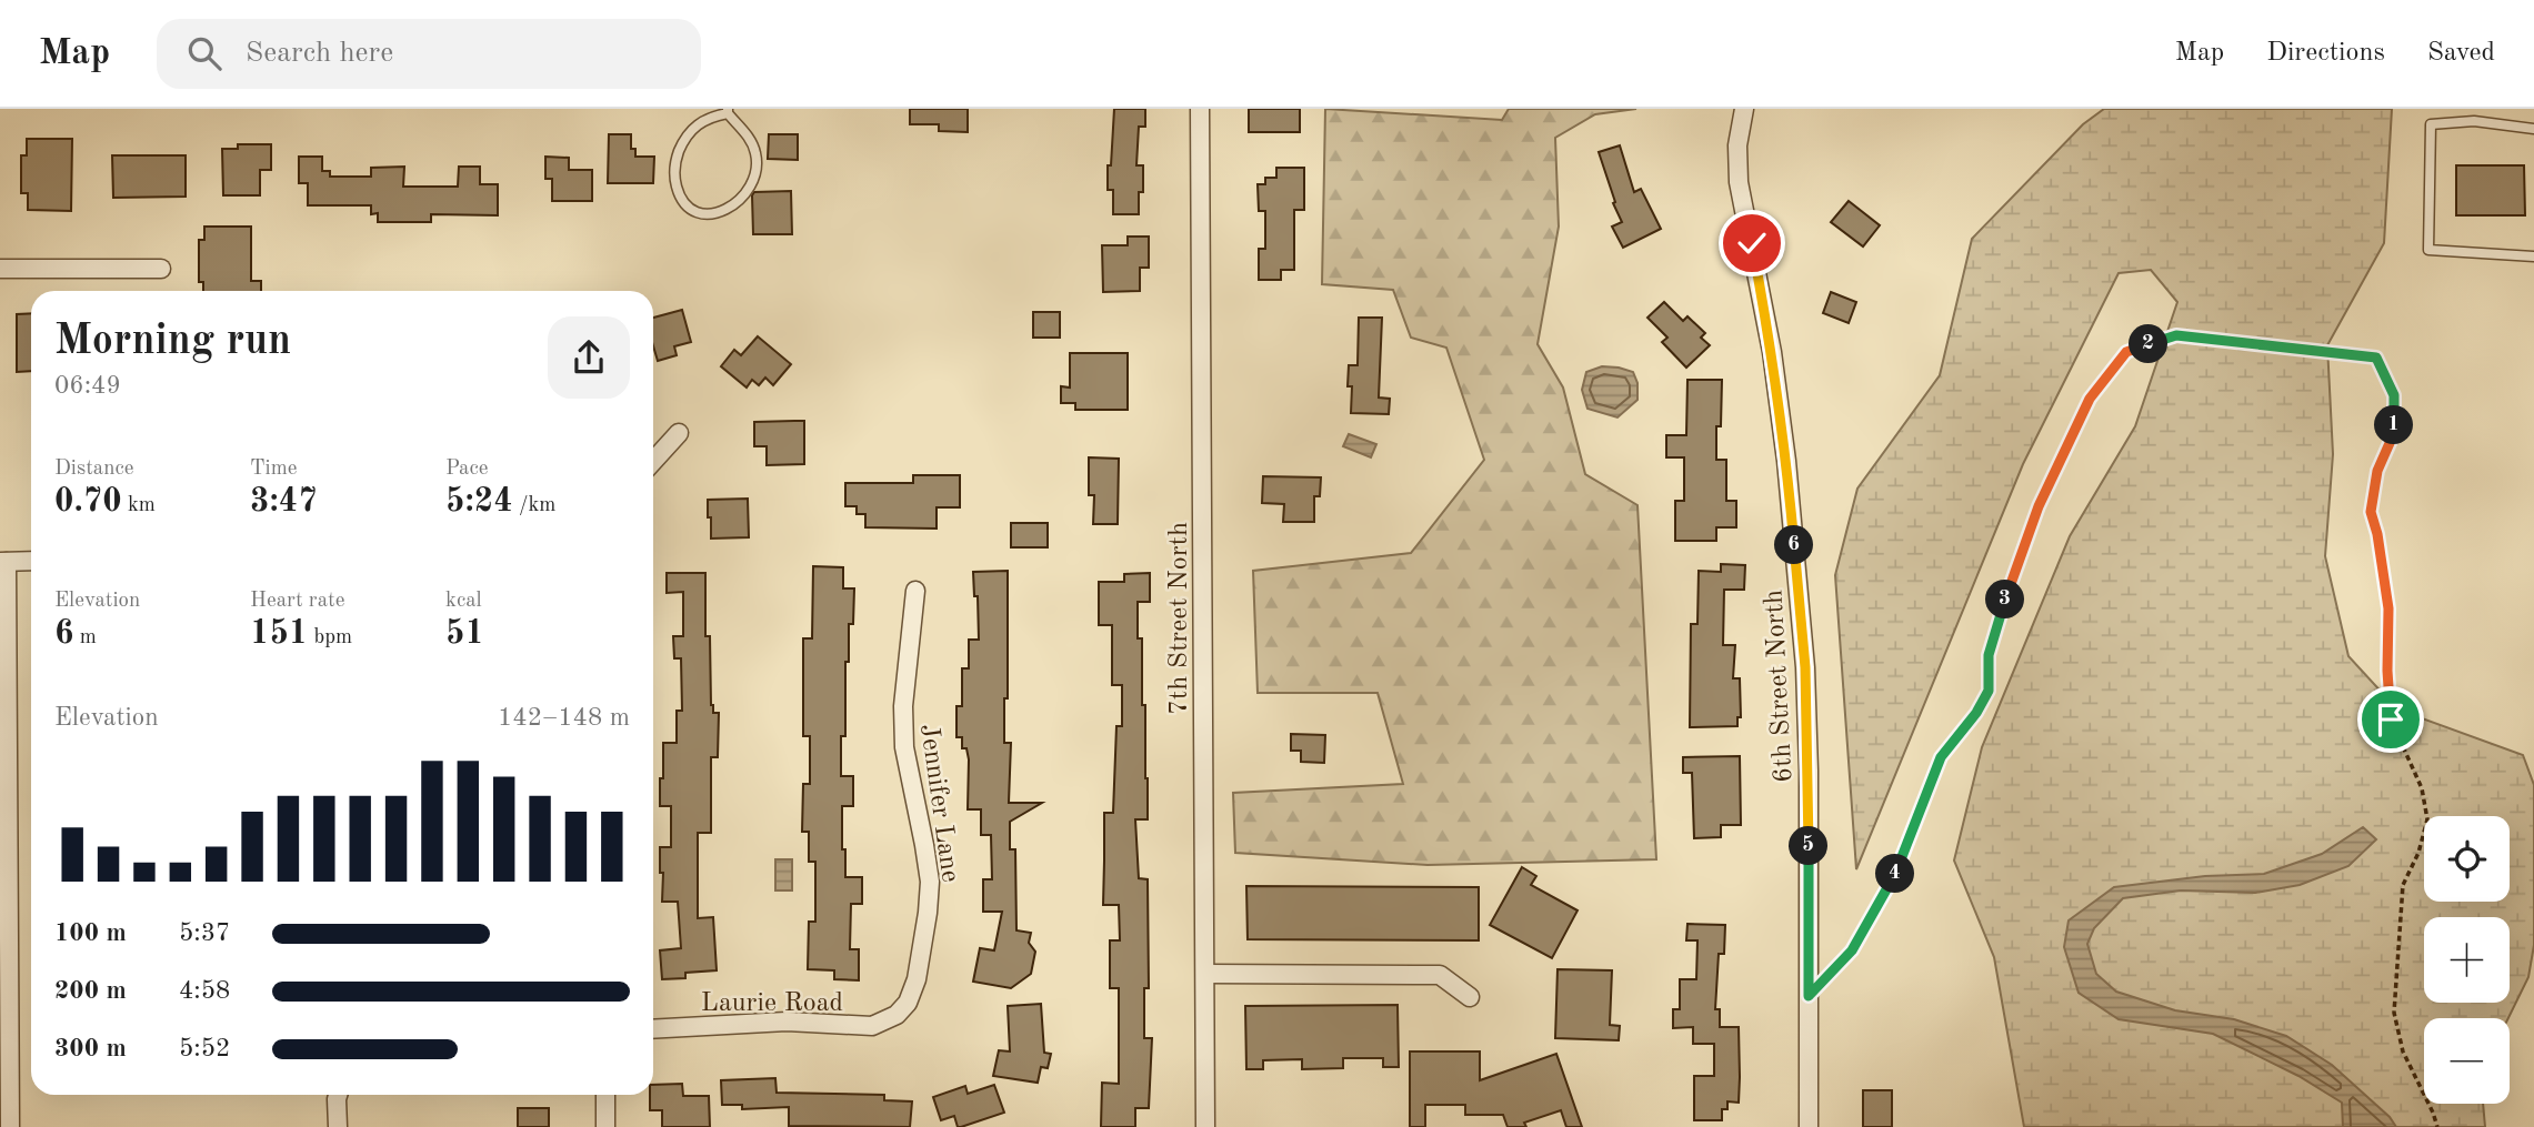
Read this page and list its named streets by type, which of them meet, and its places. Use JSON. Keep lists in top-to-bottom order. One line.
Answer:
{"streets":{"street":["7th Street North","6th Street North","Jennifer Lane","Laurie Road"]},"crossings":[["Jennifer Lane","Laurie Road"]],"page":{"header":"Map","search":"Search here","nav":["Map","Directions","Saved"],"heading":["Morning run","06:49"],"pins":["2","1","6","3","5","4"],"stats":[["Distance","0.70 km"],["Time","3:47"],["Pace","5:24 /km"],["Elevation","6 m"],["Heart rate","151 bpm"],["kcal","51"]],"chart":["Elevation","142–148 m"],"map_buttons":["+","−"],"list":[{"name":"100 m","note":"5:37"},{"name":"200 m","note":"4:58"},{"name":"300 m","note":"5:52"}]}}
